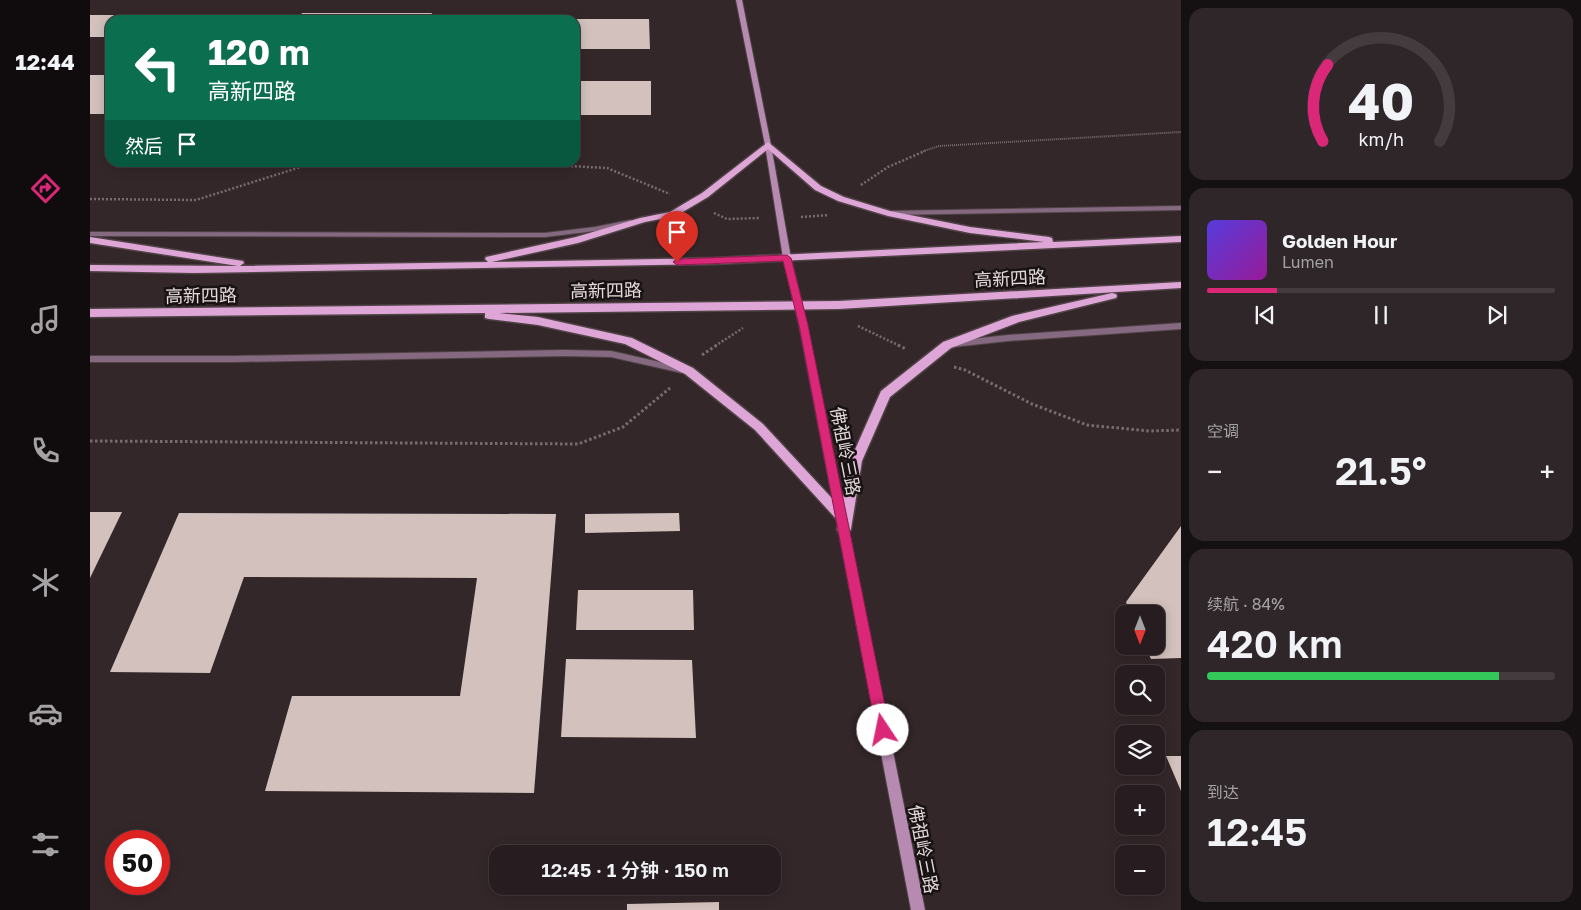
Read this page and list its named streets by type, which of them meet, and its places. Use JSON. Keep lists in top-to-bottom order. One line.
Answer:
{"streets":{"main road":["高新四路","佛祖岭三路"]},"crossings":[["高新四路","佛祖岭三路"]],"north":"bottom","page":{"tabs":"12:44","turn":["120 m","高新四路"],"then":"然后","song":["Golden Hour","Lumen"],"tile":["空调",["续航 · 84%","420 km"],["到达","12:45"]],"heat":["−","21.5°","+"],"map_buttons":["+","−"],"limit":"50","trip":"12:45 · 1 分钟 · 150 m","gauge":["40","km/h"]}}
